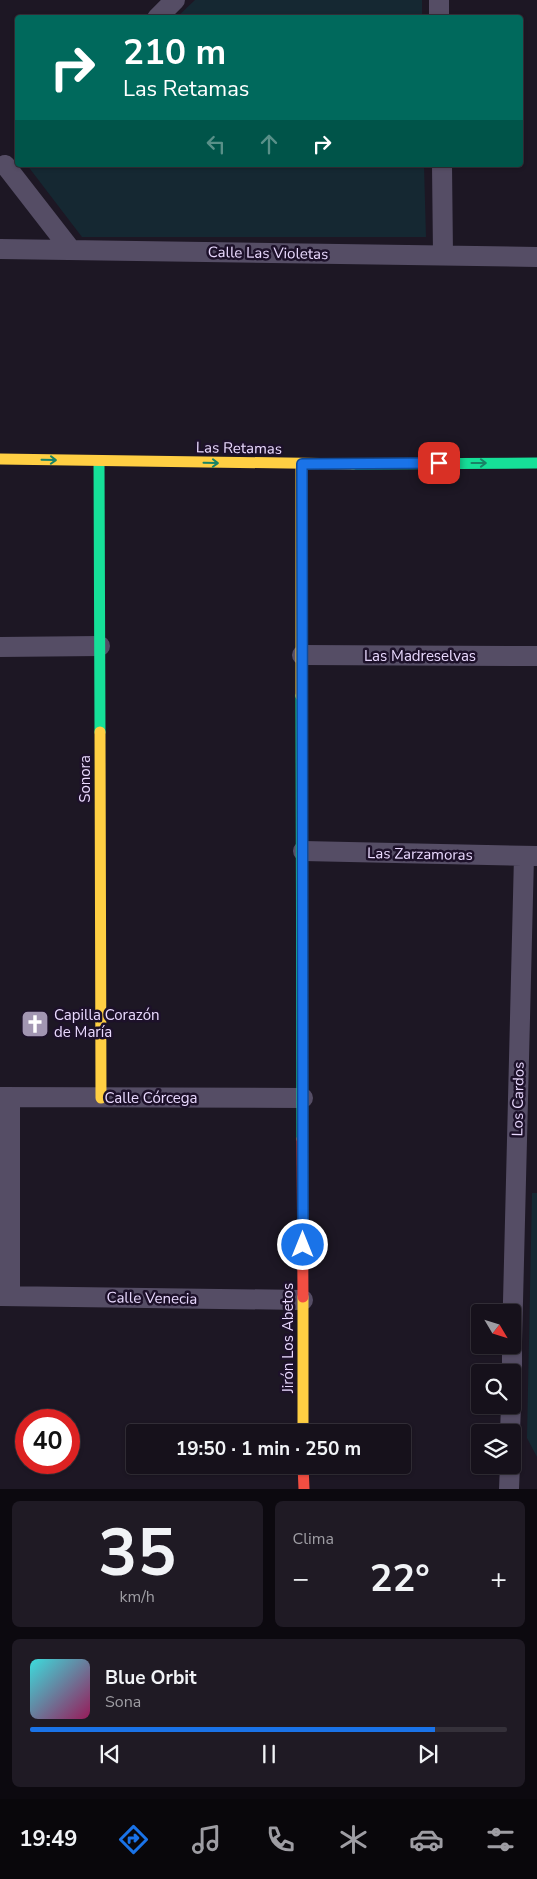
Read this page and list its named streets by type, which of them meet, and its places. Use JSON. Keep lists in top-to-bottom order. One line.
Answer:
{"streets":{"street":["Calle Las Violetas","Las Retamas","Las Madreselvas","Sonora","Las Zarzamoras","Calle Córcega","Los Cardos","Calle Venecia","Jirón Los Abetos"]},"crossings":[["Las Retamas","Sonora"],["Las Retamas","Jirón Los Abetos"],["Las Madreselvas","Jirón Los Abetos"],["Sonora","Calle Córcega"],["Las Zarzamoras","Los Cardos"],["Las Zarzamoras","Jirón Los Abetos"],["Calle Córcega","Jirón Los Abetos"],["Calle Venecia","Jirón Los Abetos"]],"one_way":["Las Retamas"],"places":{"church":["Capilla Corazón de María"]},"north":"bottom right","page":{"turn":["210 m","Las Retamas"],"limit":"40","trip":"19:50 · 1 min · 250 m","tile":[["35","km/h"],"Clima"],"heat":["−","22°","+"],"song":["Blue Orbit","Sona"],"tabs":"19:49"}}
